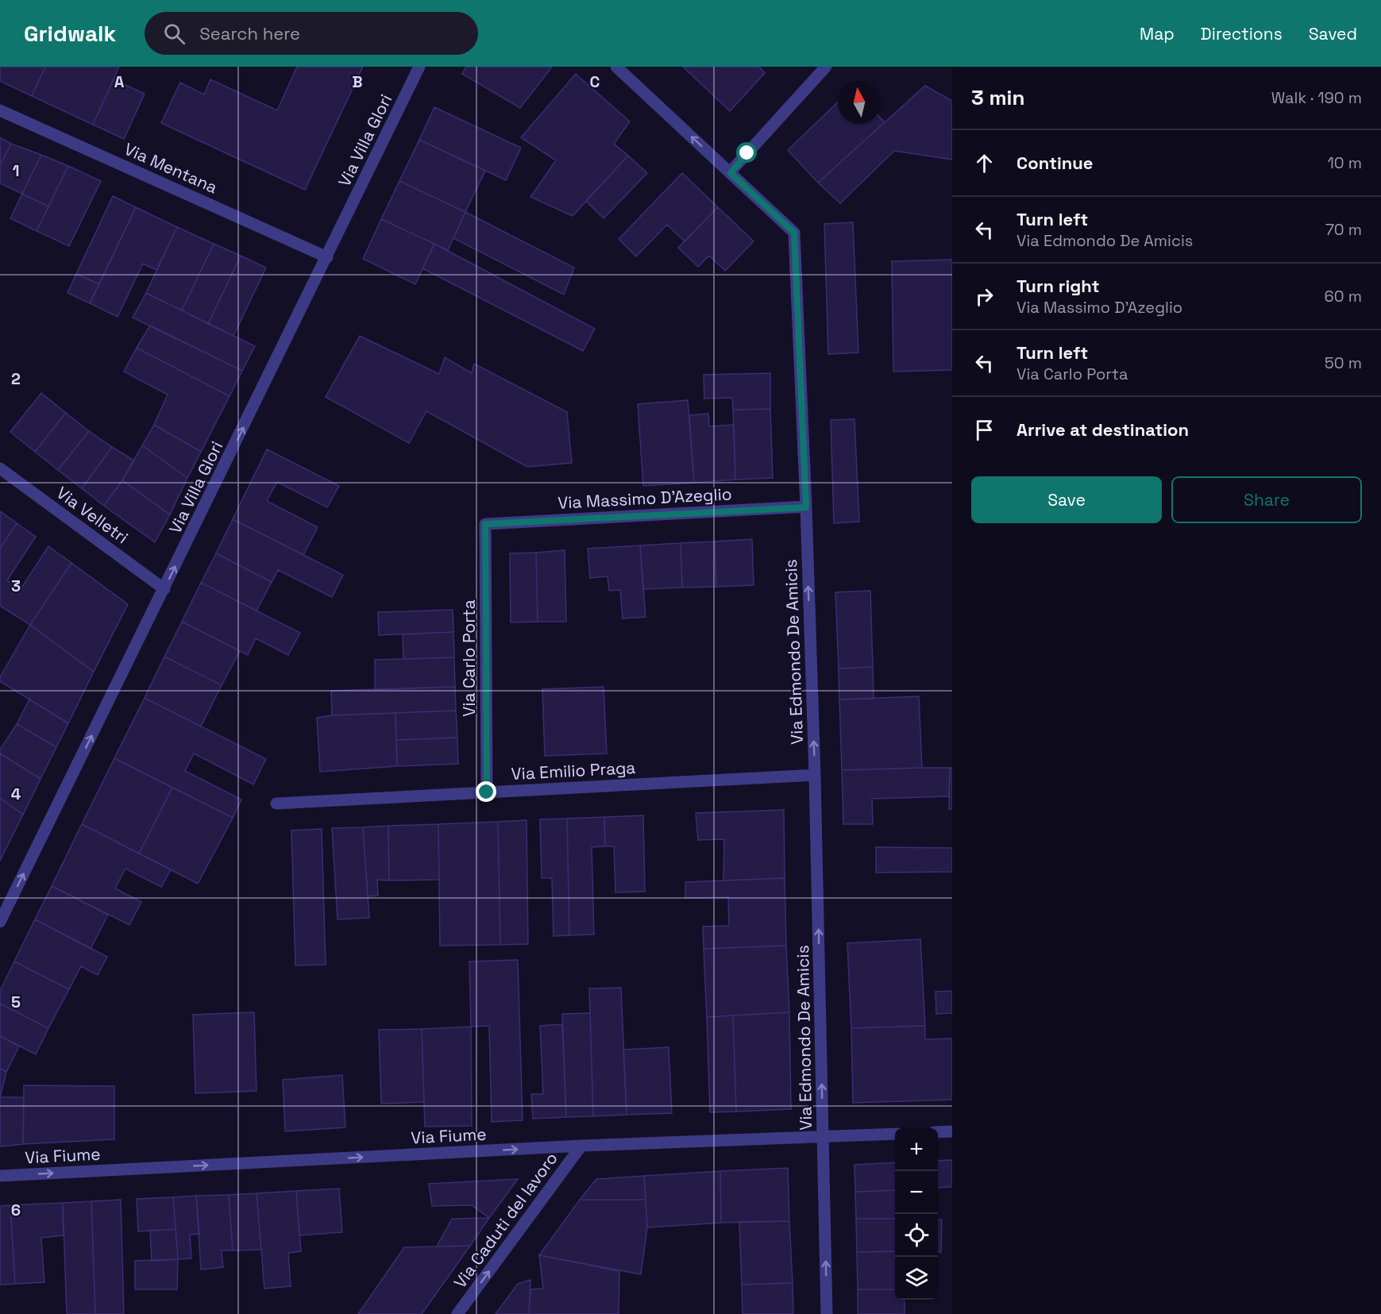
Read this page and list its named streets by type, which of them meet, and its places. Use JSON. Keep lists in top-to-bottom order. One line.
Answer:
{"streets":{"street":["Via Villa Glori","Via Mentana","Via Massimo D'Azeglio","Via Velletri","Via Edmondo De Amicis","Via Carlo Porta","Via Emilio Praga","Via Fiume","Via Caduti del lavoro"]},"crossings":[["Via Villa Glori","Via Mentana"],["Via Villa Glori","Via Velletri"],["Via Massimo D'Azeglio","Via Edmondo De Amicis"],["Via Massimo D'Azeglio","Via Carlo Porta"],["Via Edmondo De Amicis","Via Emilio Praga"],["Via Edmondo De Amicis","Via Fiume"],["Via Carlo Porta","Via Emilio Praga"],["Via Fiume","Via Caduti del lavoro"]],"one_way":["Via Villa Glori","Via Edmondo De Amicis","Via Fiume","Via Caduti del lavoro"],"north":"top","page":{"header":"Gridwalk","search":"Search here","nav":["Map","Directions","Saved"],"heading":["3 min","Walk · 190 m"],"list":[["Continue","10 m"],["Turn left","Via Edmondo De Amicis","70 m"],["Turn right","Via Massimo D'Azeglio","60 m"],["Turn left","Via Carlo Porta","50 m"],"Arrive at destination"],"buttons":["Save","Share"],"map_buttons":["+","−"]},"grid":{"columns":["A","B","C"],"rows":["1","2","3","4","5","6"]}}
